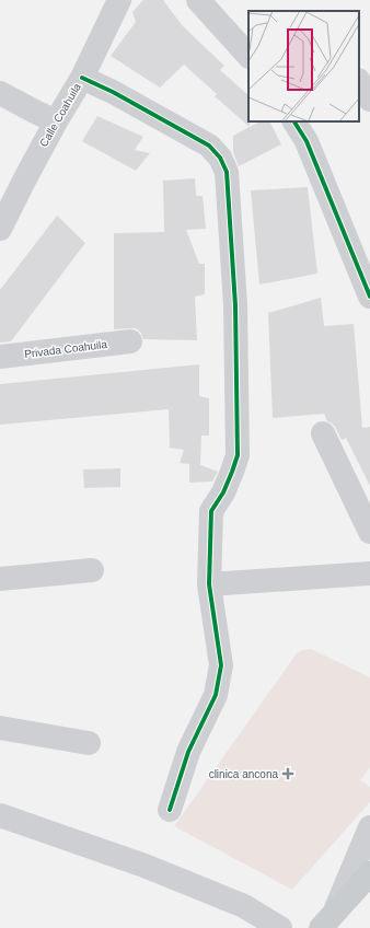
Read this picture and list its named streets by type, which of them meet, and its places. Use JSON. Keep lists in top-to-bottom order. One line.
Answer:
{"streets":{"street":["Calle Coahuila","Privada Coahuila"]},"places":{"health":["clinica ancona"]}}
